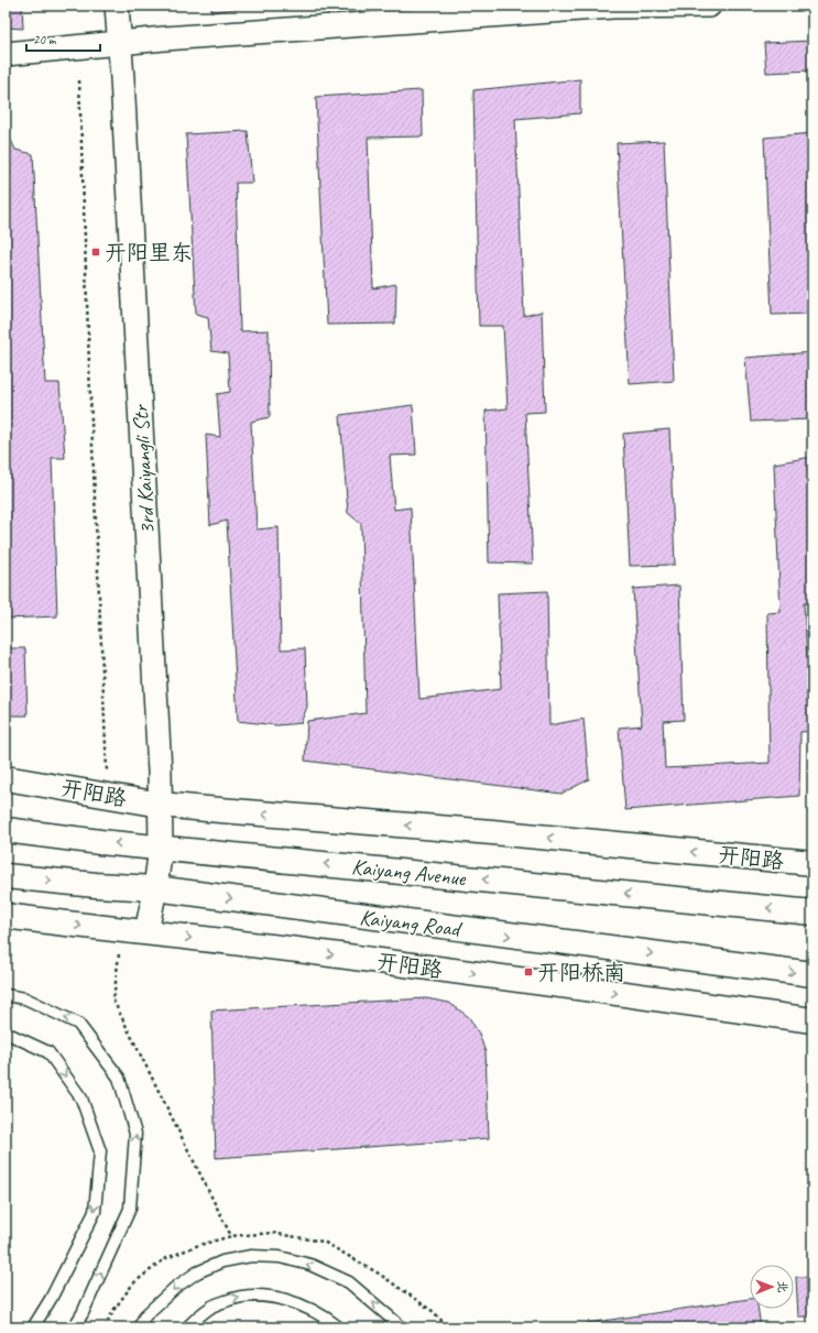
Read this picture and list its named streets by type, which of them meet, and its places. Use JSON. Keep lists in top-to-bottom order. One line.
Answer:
{"streets":{"street":["3rd Kaiyangli Str","开阳路","Kaiyang Avenue","Kaiyang Road"]},"crossings":[["3rd Kaiyangli Str","开阳路"],["3rd Kaiyangli Str","Kaiyang Avenue"],["3rd Kaiyangli Str","Kaiyang Road"]],"one_way":["Kaiyang Avenue","Kaiyang Road"],"places":{"transit":["开阳里东","开阳桥南"]},"scale_bar":"20 m","north":"right"}
